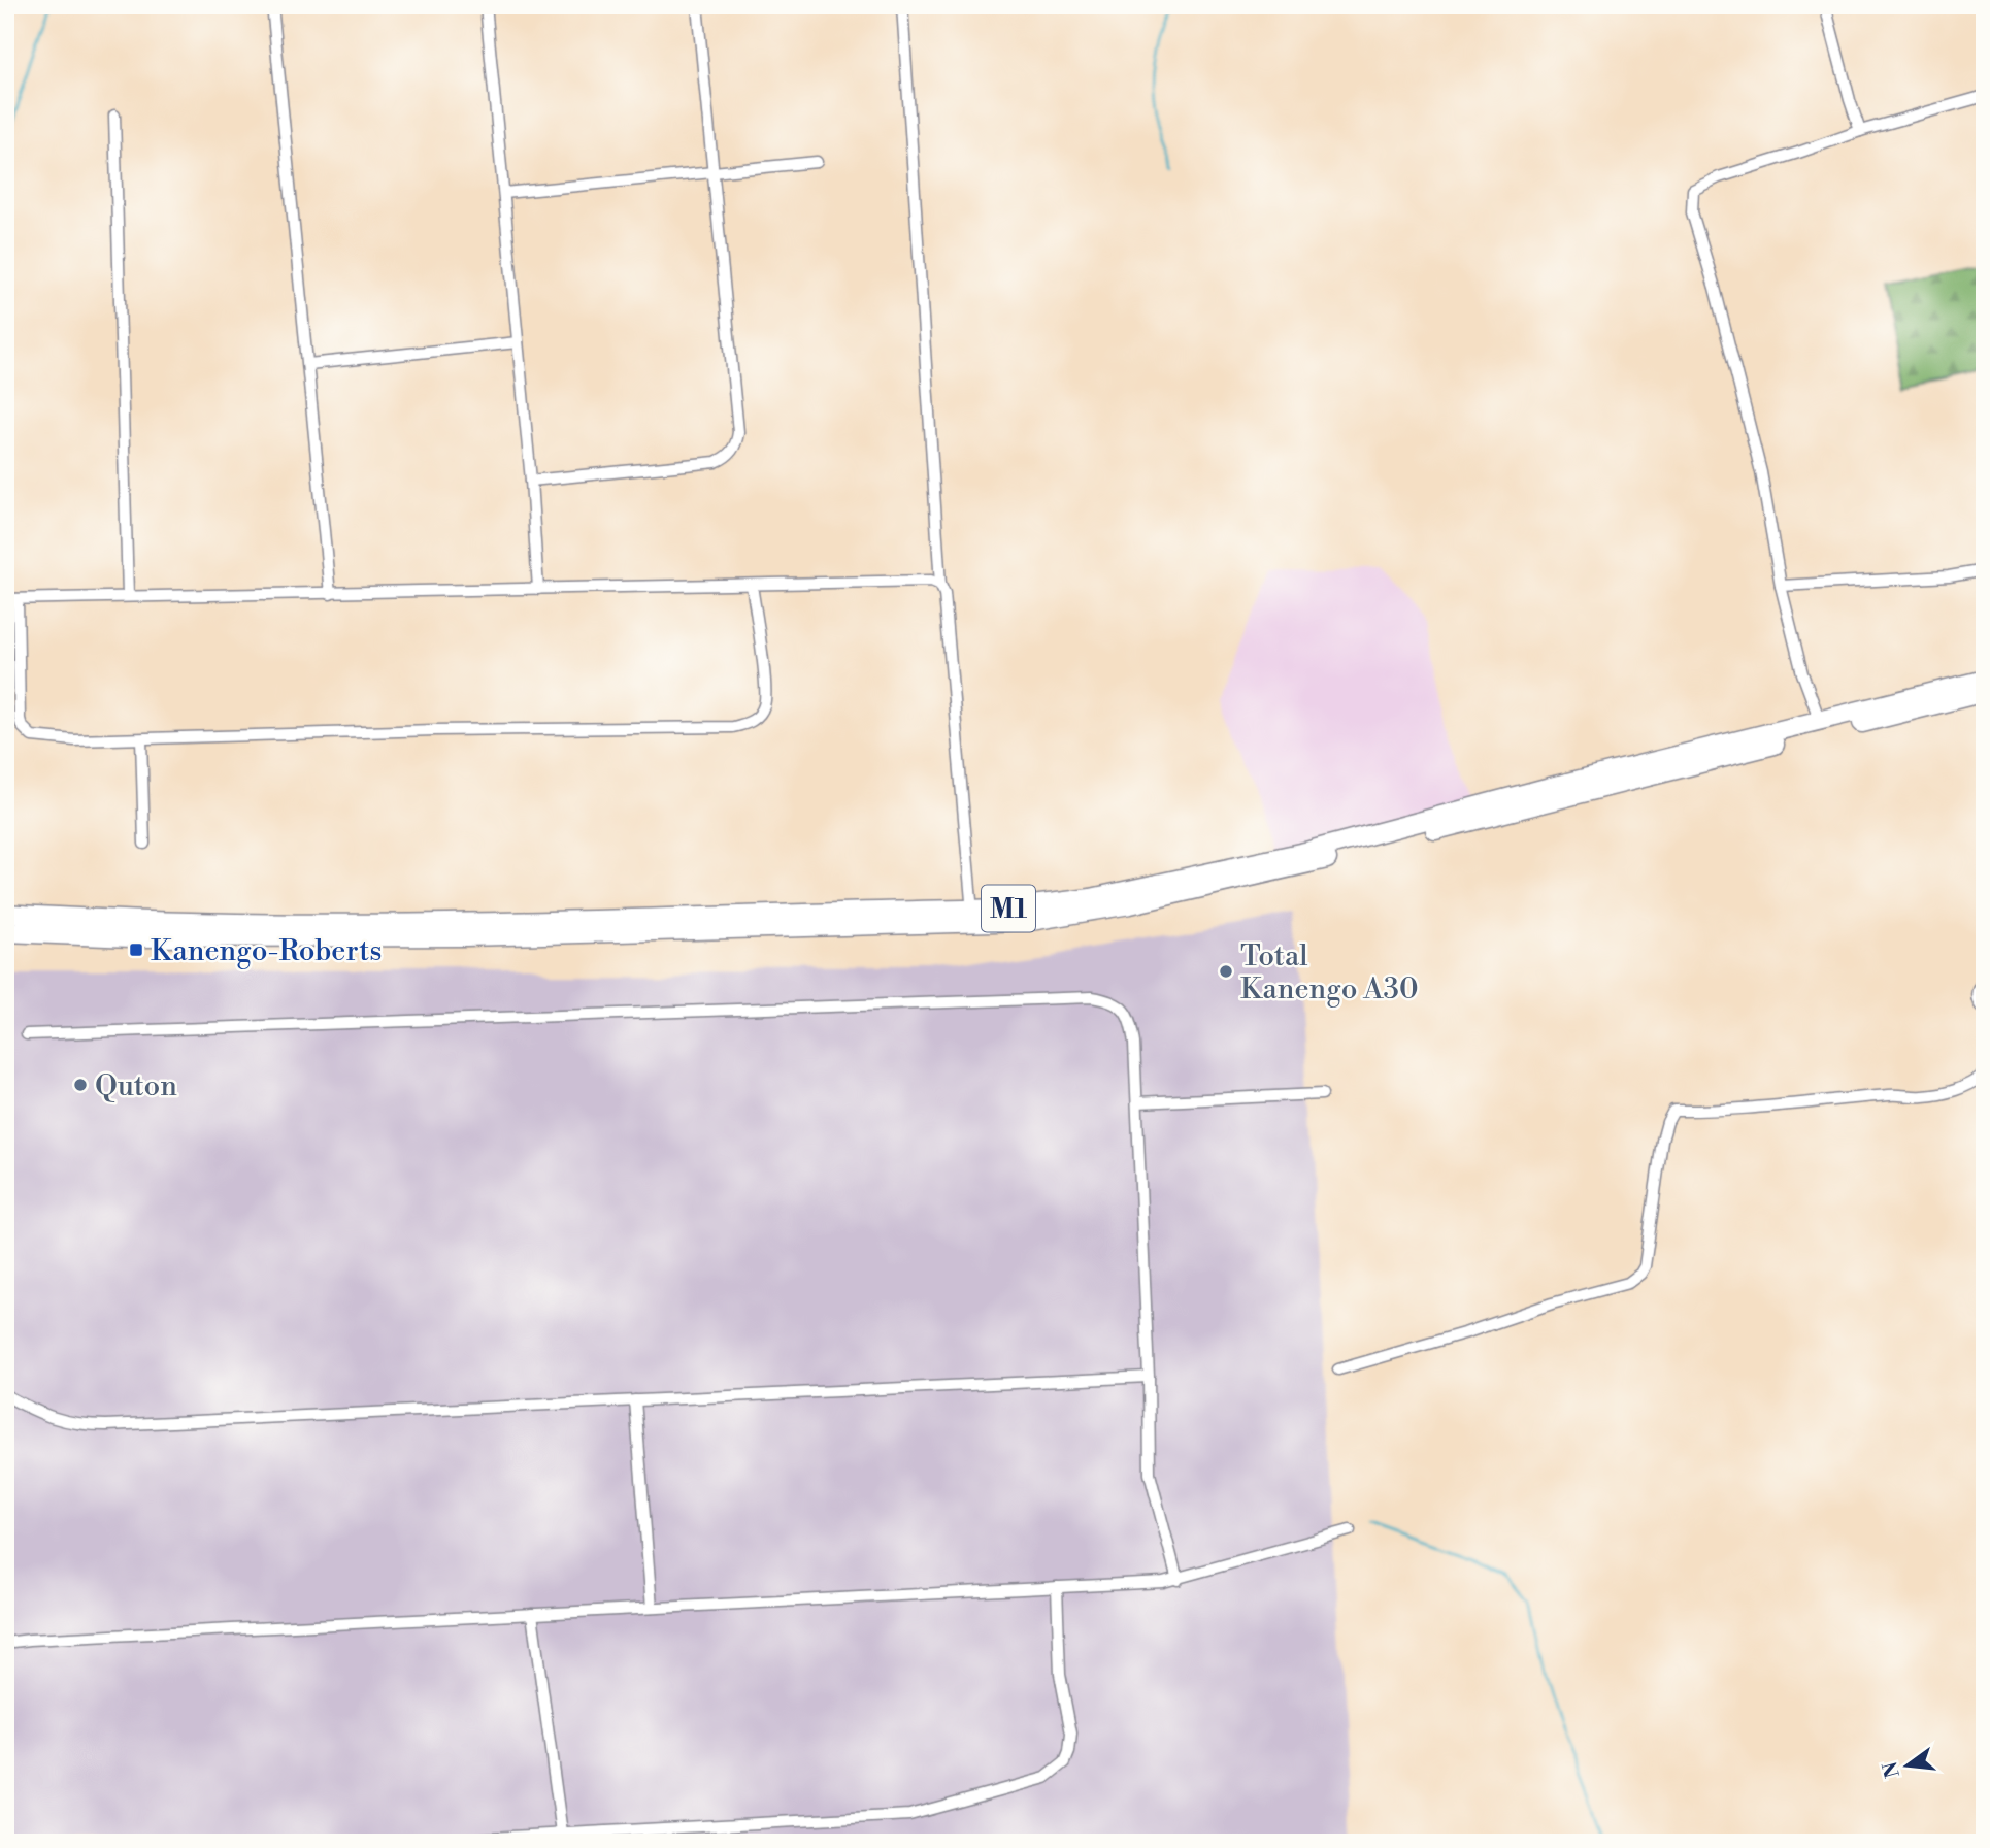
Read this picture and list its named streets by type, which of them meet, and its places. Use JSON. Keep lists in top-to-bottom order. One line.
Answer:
{"streets":{"highway":["M1"]},"places":{"transit":["Kanengo-Roberts"],"other":["Total Kanengo A30","Quton"]},"north":"left"}
